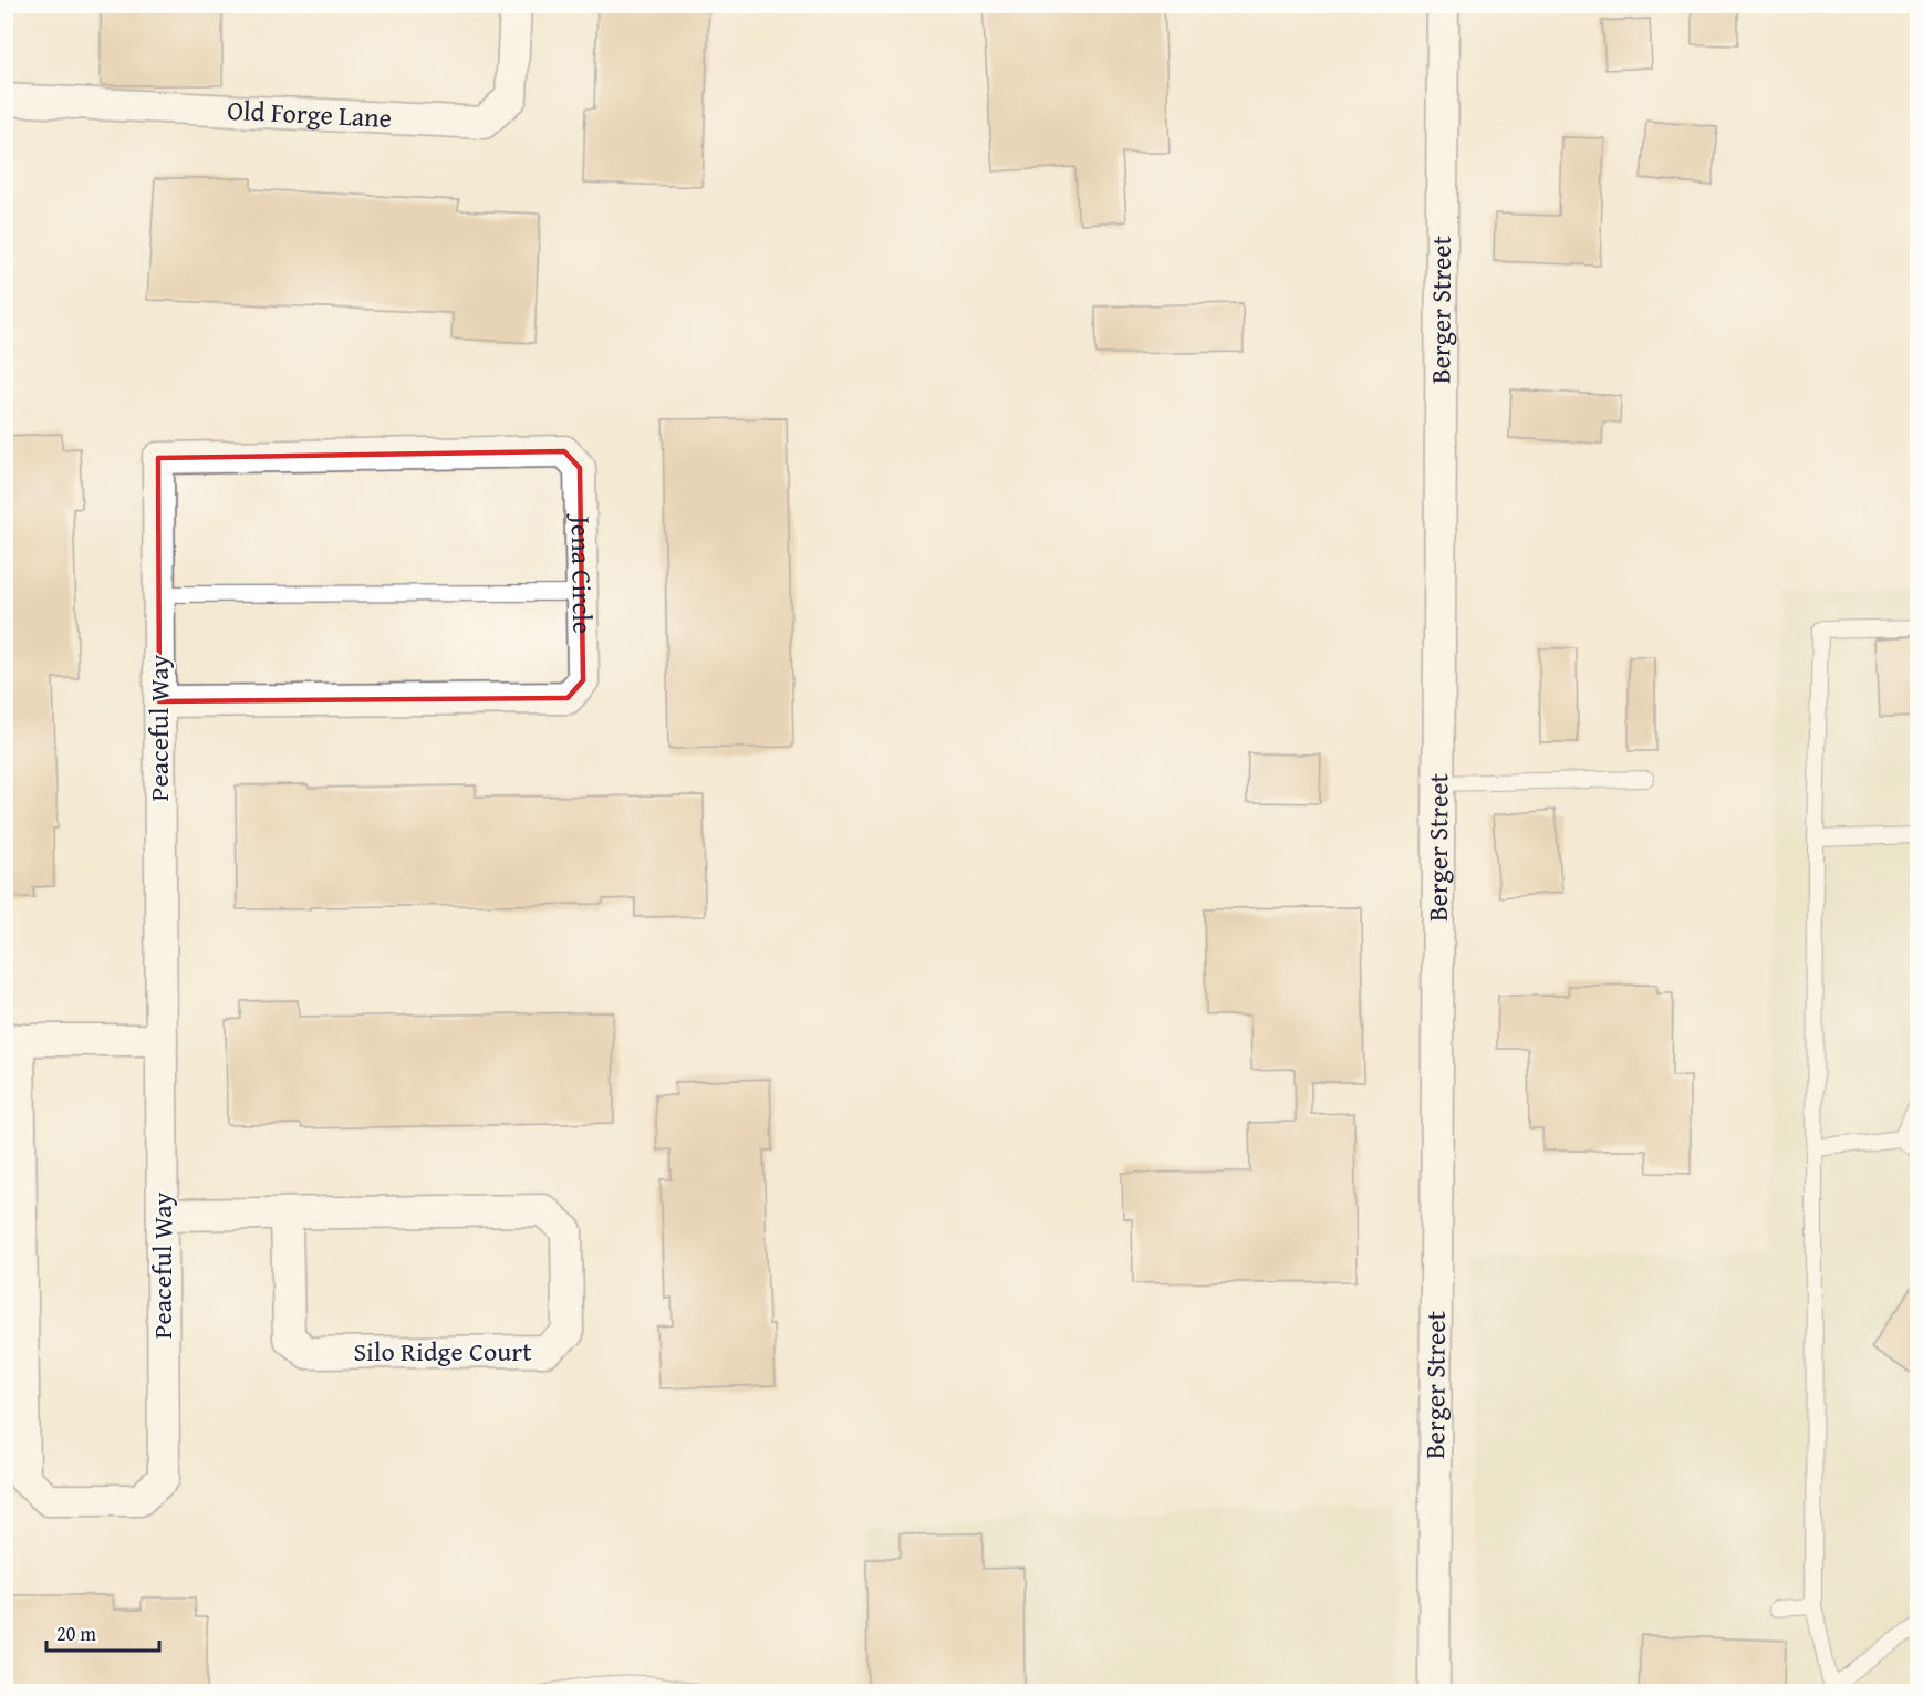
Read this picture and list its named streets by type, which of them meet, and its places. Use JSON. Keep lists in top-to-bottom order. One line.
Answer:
{"streets":{"street":["Old Forge Lane","Berger Street","Jena Circle","Peaceful Way","Silo Ridge Court"]},"crossings":[["Jena Circle","Peaceful Way"],["Peaceful Way","Silo Ridge Court"]],"scale_bar":"20 m"}
